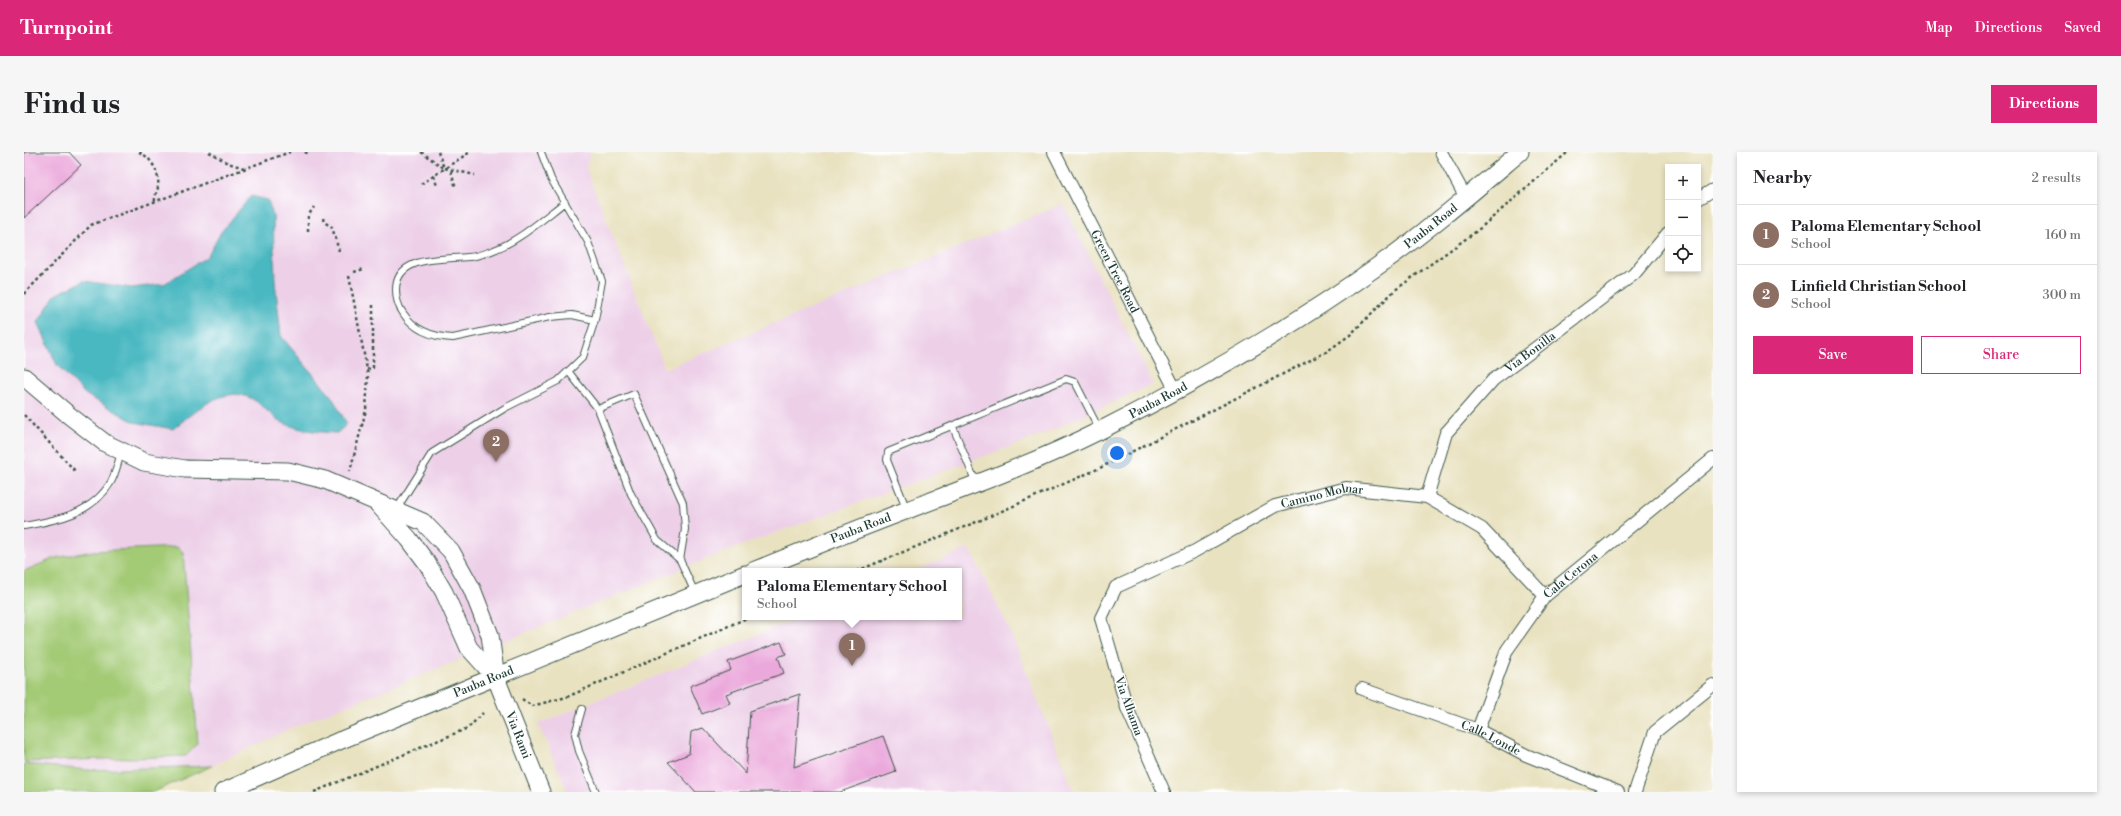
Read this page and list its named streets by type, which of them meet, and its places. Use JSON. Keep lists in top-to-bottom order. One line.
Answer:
{"streets":{"main road":["Pauba Road","Via Rami"],"street":["Green Tree Road","Via Bonilla","Camino Molnar","Cala Cerona","Via Alhama","Calle Londe"]},"crossings":[["Pauba Road","Green Tree Road"],["Pauba Road","Via Rami"],["Via Bonilla","Camino Molnar"],["Camino Molnar","Cala Cerona"],["Camino Molnar","Via Alhama"],["Cala Cerona","Calle Londe"]],"page":{"header":"Turnpoint","nav":["Map","Directions","Saved"],"buttons":["Directions",["Save","Share"]],"title":"Find us","heading":["Nearby","2 results"],"map_buttons":["+","−"],"list":[{"mark":"1","name":"Paloma Elementary School","note":"School","value":"160 m"},{"mark":"2","name":"Linfield Christian School","note":"School","value":"300 m"}],"pins":["2","1"],"popup":["Paloma Elementary School","School"]}}
